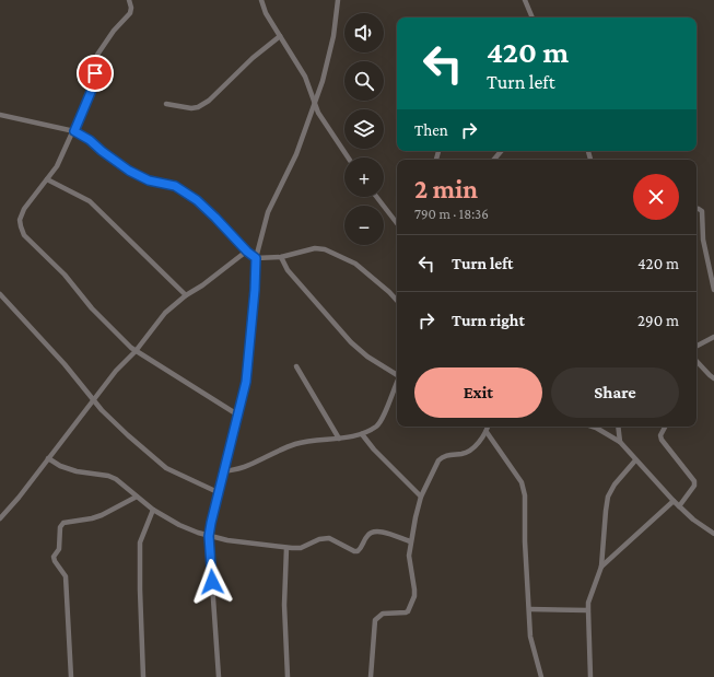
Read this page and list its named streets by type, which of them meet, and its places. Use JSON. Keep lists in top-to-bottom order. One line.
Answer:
{"page":{"map_buttons":["+","−"],"turn":["420 m","Turn left"],"then":"Then","heading":["2 min","790 m · 18:36"],"list":[{"name":"Turn left","value":"420 m"},{"name":"Turn right","value":"290 m"}],"buttons":["Exit","Share"]}}
